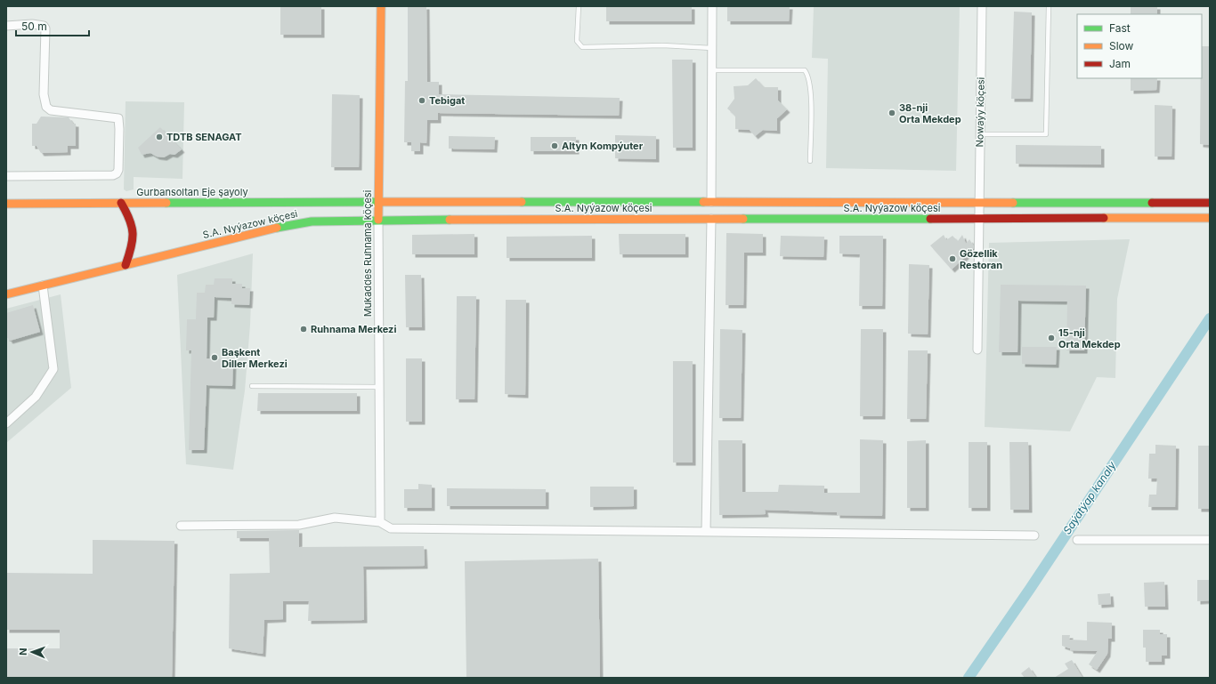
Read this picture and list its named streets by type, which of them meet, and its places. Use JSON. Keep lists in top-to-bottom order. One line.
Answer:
{"streets":{"main road":["Gurbansoltan Eje şayoly","S.A. Nyýazow köçesi","Mukaddes Ruhnama köçesi"],"street":["Nowaýy köçesi"]},"crossings":[["Nowaýy köçesi","S.A. Nyýazow köçesi"],["Gurbansoltan Eje şayoly","S.A. Nyýazow köçesi"],["Gurbansoltan Eje şayoly","Mukaddes Ruhnama köçesi"],["S.A. Nyýazow köçesi","Mukaddes Ruhnama köçesi"]],"water":["Saýatýap kanaly"],"places":["Tebigat","38-nji Orta Mekdep","TDTB SENAGAT","Altyn Kompýuter","Gözellik Restoran","Ruhnama Merkezi","15-nji Orta Mekdep","Başkent Diller Merkezi"],"legend":["Fast","Slow","Jam"],"scale_bar":"50 m","north":"left"}
